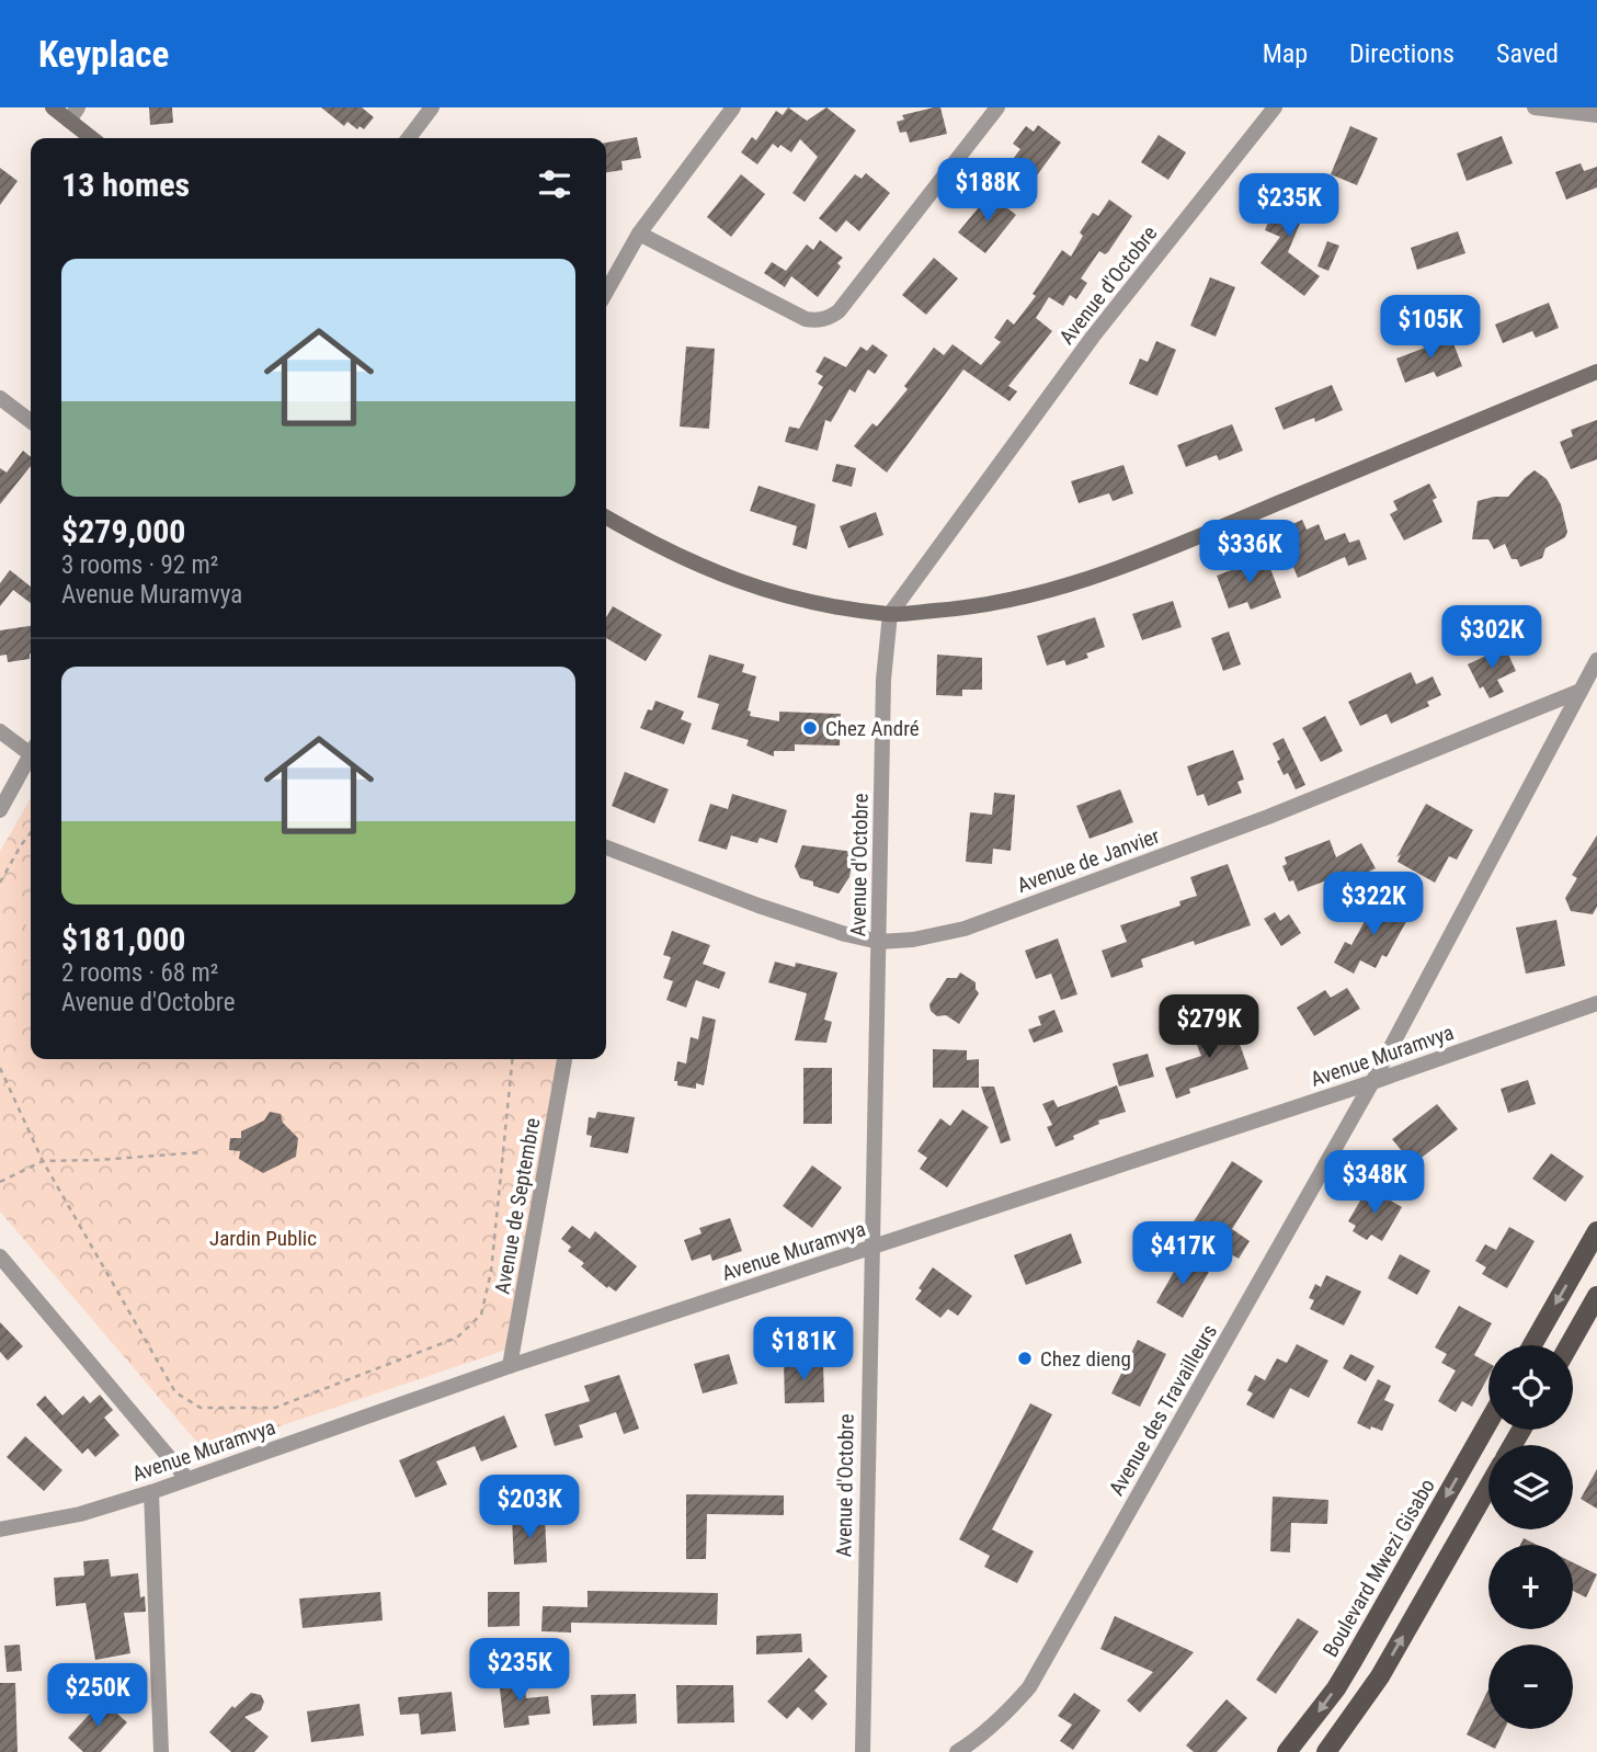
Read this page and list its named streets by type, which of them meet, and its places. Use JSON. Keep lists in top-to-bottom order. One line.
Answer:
{"streets":{"main road":["Boulevard Mwezi Gisabo"],"street":["Avenue d'Octobre","Avenue de Janvier","Avenue Muramvya","Avenue de Septembre","Avenue des Travailleurs"]},"crossings":[["Avenue d'Octobre","Avenue de Janvier"],["Avenue d'Octobre","Avenue Muramvya"],["Avenue de Janvier","Avenue des Travailleurs"],["Avenue Muramvya","Avenue de Septembre"],["Avenue Muramvya","Avenue des Travailleurs"]],"parks":["Jardin Public"],"places":["Chez André","Chez dieng"],"page":{"header":"Keyplace","nav":["Map","Directions","Saved"],"heading":"13 homes","price":["$188K","$235K","$105K","$336K","$302K","$322K","$279K","$348K","$417K","$181K","$203K","$235K","$250K"],"list":[{"name":"$279,000","note":"3 rooms · 92 m² · Avenue Muramvya"},{"name":"$181,000","note":"2 rooms · 68 m² · Avenue d'Octobre"}],"map_buttons":["+","−"]}}
